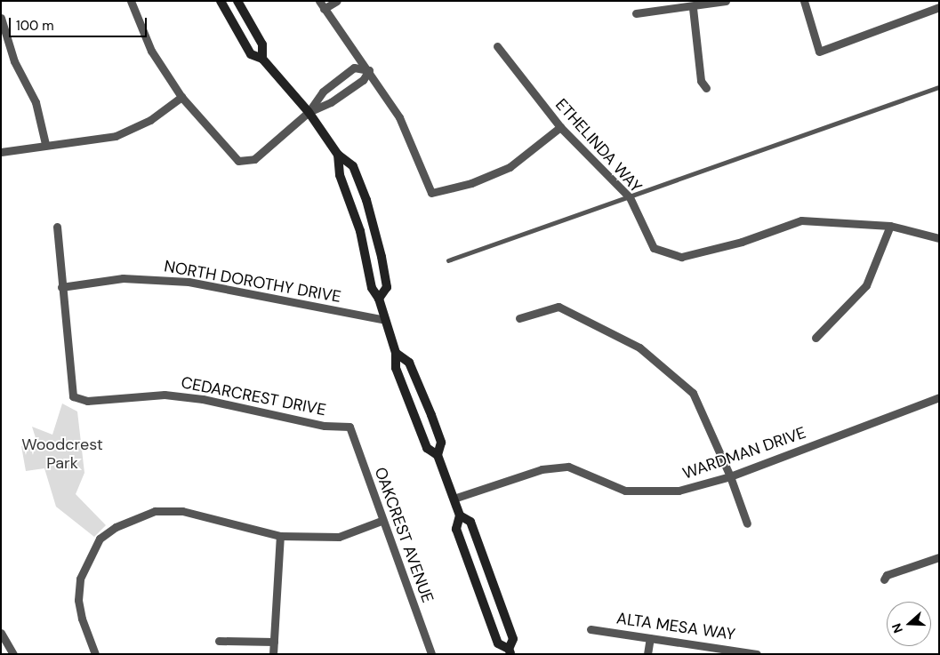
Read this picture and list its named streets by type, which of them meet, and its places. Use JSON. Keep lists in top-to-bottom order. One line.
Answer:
{"streets":{"street":["ETHELINDA WAY","NORTH DOROTHY DRIVE","CEDARCREST DRIVE","WARDMAN DRIVE","OAKCREST AVENUE","ALTA MESA WAY"]},"crossings":[["NORTH DOROTHY DRIVE","CEDARCREST DRIVE"],["CEDARCREST DRIVE","OAKCREST AVENUE"]],"parks":["Woodcrest Park"],"scale_bar":"100 m","north":"left"}
